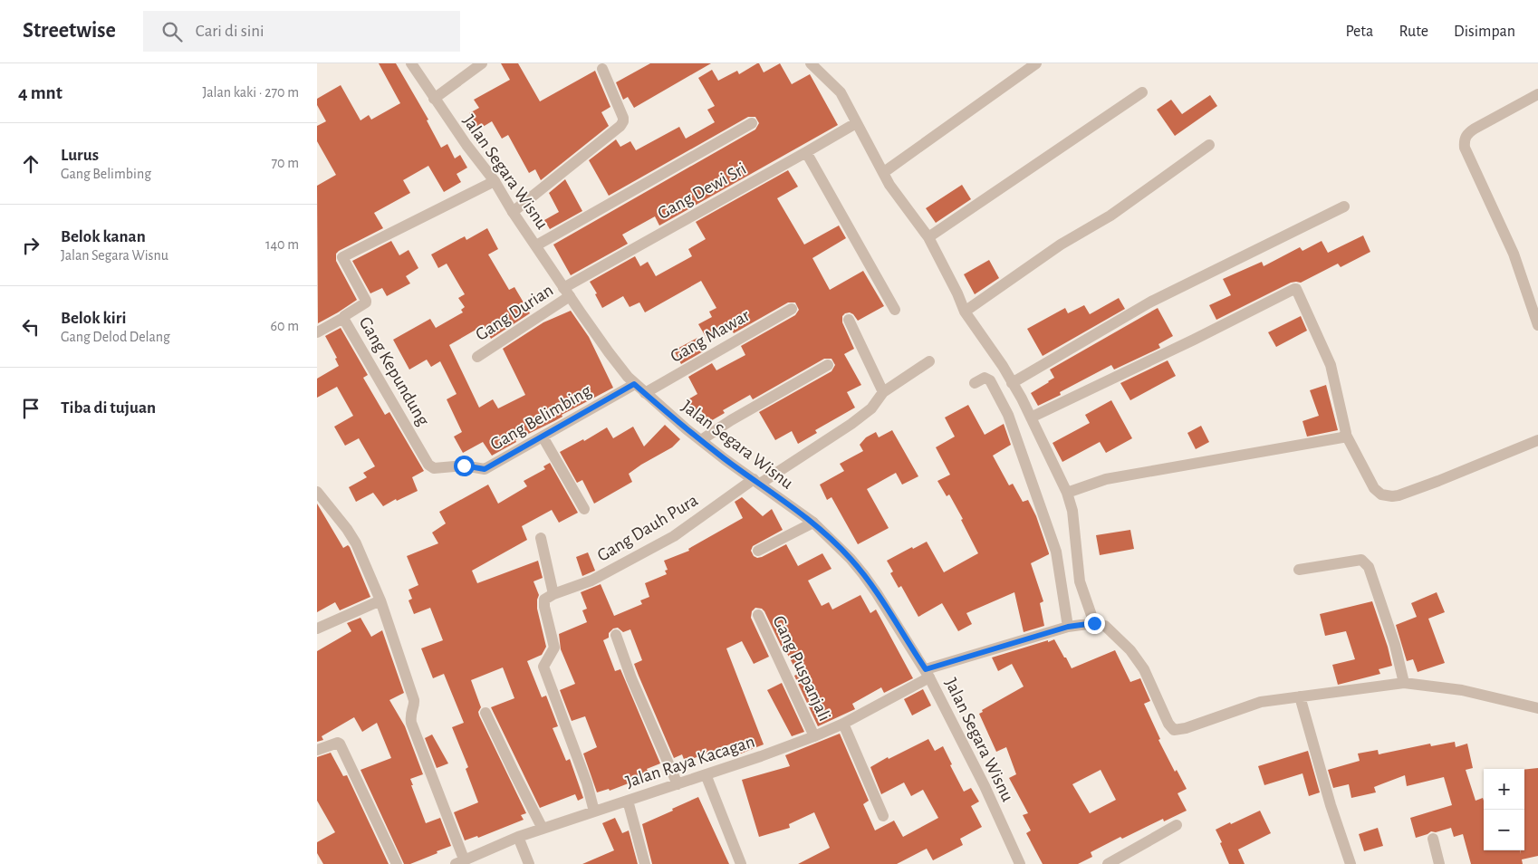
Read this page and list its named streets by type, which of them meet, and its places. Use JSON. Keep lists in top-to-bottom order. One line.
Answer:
{"streets":{"street":["Jalan Segara Wisnu","Gang Dewi Sri","Gang Durian","Gang Mawar","Gang Kepundung","Gang Belimbing","Gang Dauh Pura","Gang Puspanjali","Jalan Raya Kacagan"]},"crossings":[["Jalan Segara Wisnu","Gang Dewi Sri"],["Jalan Segara Wisnu","Gang Durian"],["Jalan Segara Wisnu","Gang Mawar"],["Jalan Segara Wisnu","Gang Kepundung"],["Jalan Segara Wisnu","Gang Belimbing"],["Jalan Segara Wisnu","Gang Dauh Pura"],["Jalan Segara Wisnu","Jalan Raya Kacagan"],["Gang Dewi Sri","Gang Durian"],["Gang Kepundung","Gang Belimbing"],["Gang Puspanjali","Jalan Raya Kacagan"]],"page":{"header":"Streetwise","search":"Cari di sini","nav":["Peta","Rute","Disimpan"],"heading":["4 mnt","Jalan kaki · 270 m"],"list":[["Lurus","Gang Belimbing","70 m"],["Belok kanan","Jalan Segara Wisnu","140 m"],["Belok kiri","Gang Delod Delang","60 m"],"Tiba di tujuan"],"map_buttons":["+","−"]}}
